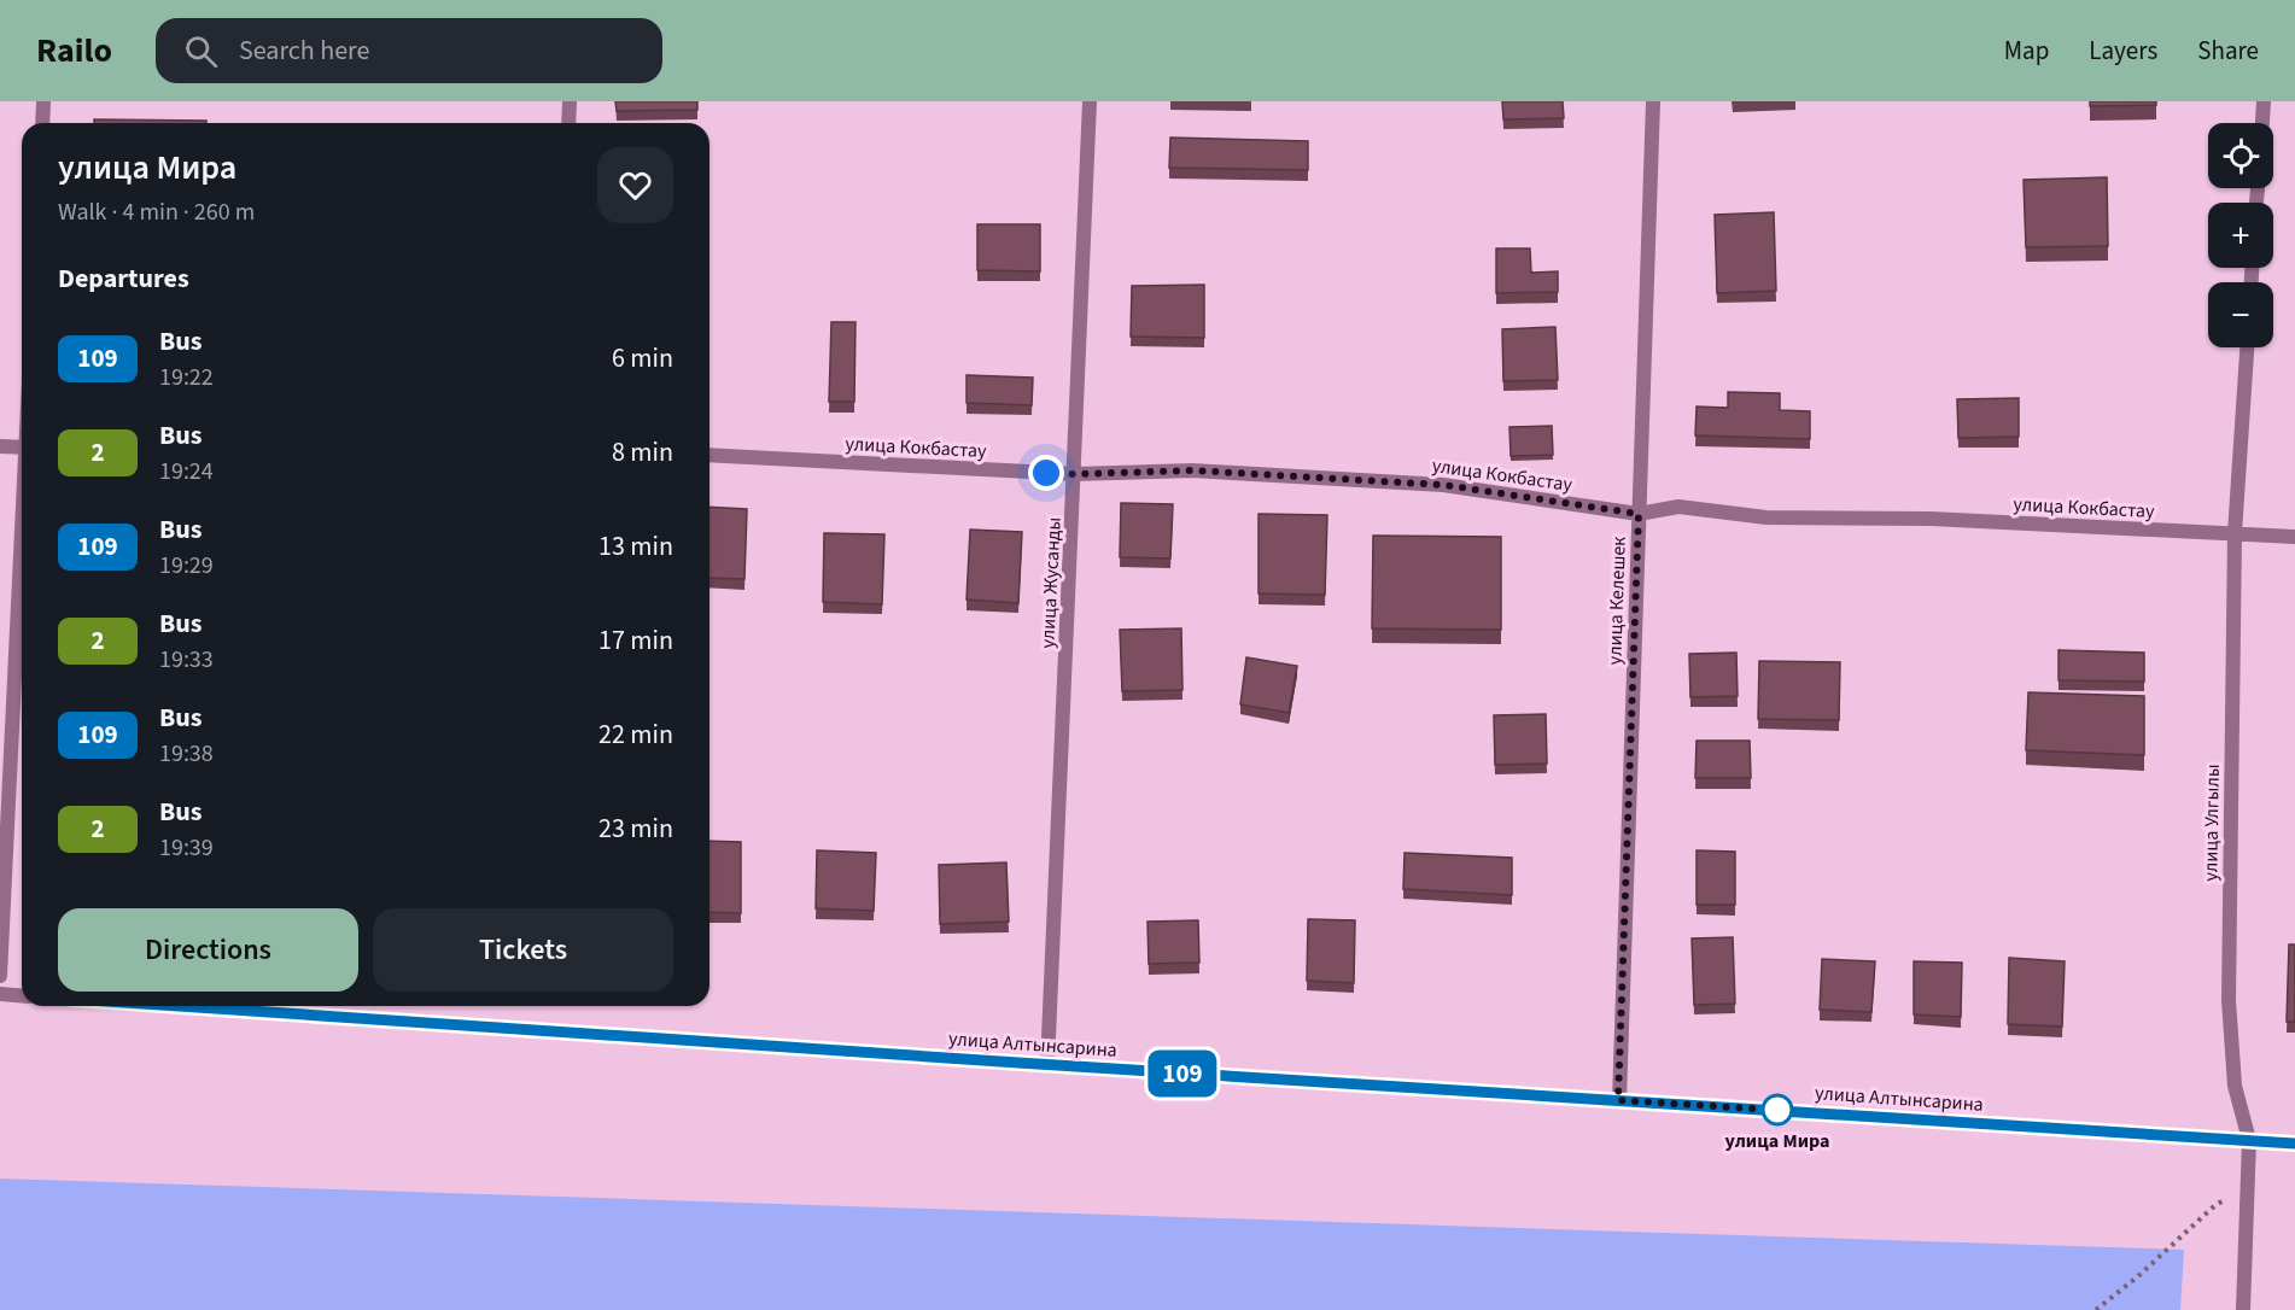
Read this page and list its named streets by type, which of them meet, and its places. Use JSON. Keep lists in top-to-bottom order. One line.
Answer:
{"streets":{"street":["улица Кокбастау","улица Жусанды","улица Келешек","улица Улгылы","улица Алтынсарина"]},"crossings":[["улица Кокбастау","улица Жусанды"],["улица Кокбастау","улица Келешек"],["улица Кокбастау","улица Улгылы"],["улица Жусанды","улица Алтынсарина"],["улица Келешек","улица Алтынсарина"],["улица Улгылы","улица Алтынсарина"]],"places":["улица Мира"],"lines":["bus line 109"],"page":{"header":"Railo","search":"Search here","nav":["Map","Layers","Share"],"on_map":"109","map_buttons":["+","−"],"heading":[["улица Мира","Walk · 4 min · 260 m"],"Departures"],"list":[{"mark":"109","name":"Bus","note":"19:22","value":"6 min"},{"mark":"2","name":"Bus","note":"19:24","value":"8 min"},{"mark":"109","name":"Bus","note":"19:29","value":"13 min"},{"mark":"2","name":"Bus","note":"19:33","value":"17 min"},{"mark":"109","name":"Bus","note":"19:38","value":"22 min"},{"mark":"2","name":"Bus","note":"19:39","value":"23 min"}],"buttons":["Directions","Tickets"]}}
